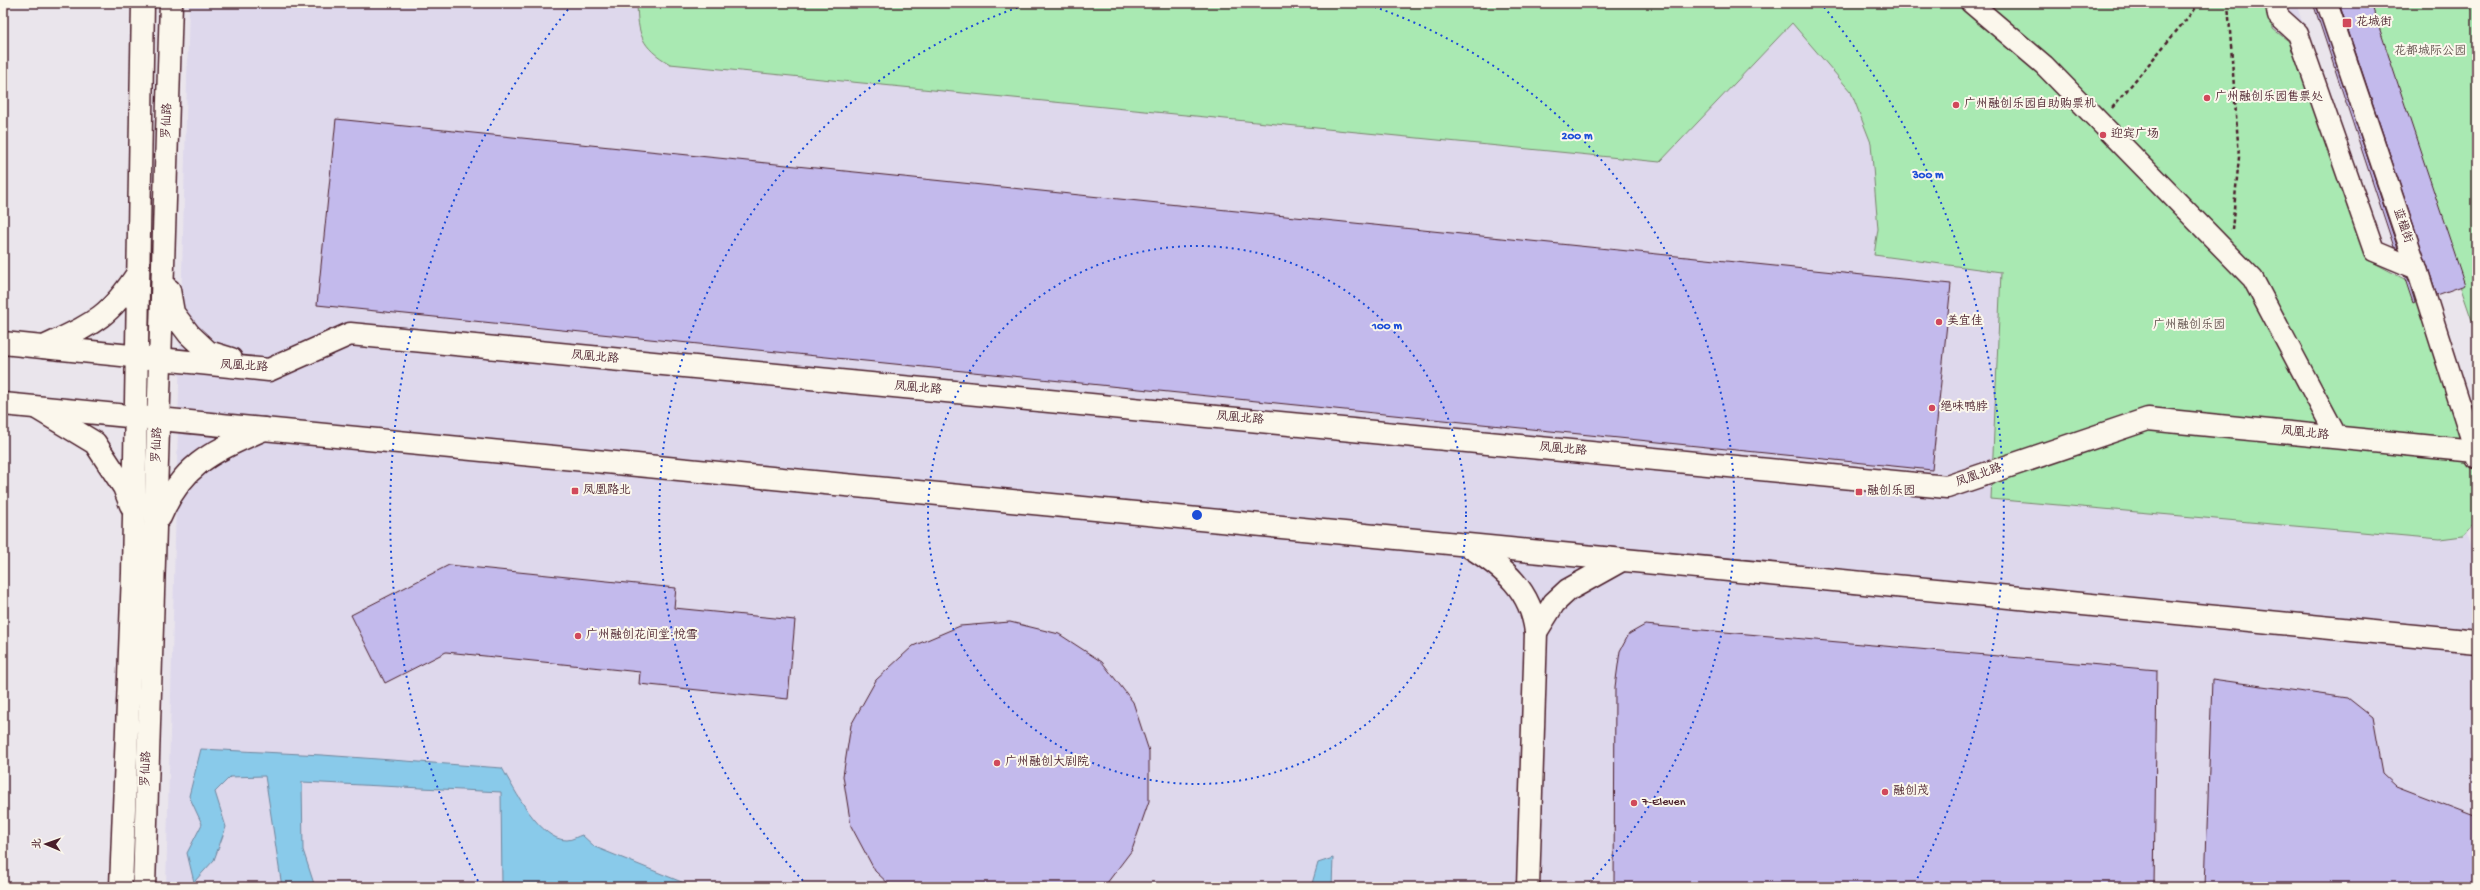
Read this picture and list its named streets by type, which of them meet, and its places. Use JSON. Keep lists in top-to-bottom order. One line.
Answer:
{"streets":{"main road":["罗仙路","凤凰北路"],"street":["蓝楹街"]},"crossings":[["罗仙路","凤凰北路"],["蓝楹街","凤凰北路"]],"parks":["花都城际公园","广州融创乐园"],"places":{"transit":["花城街","凤凰路北","融创乐园"],"other":["广州融创乐园售票处","广州融创乐园自助购票机","迎宾广场","美宜佳","绝味鸭脖","广州融创花间堂·悦雪","广州融创大剧院","融创茂","7-Eleven"]},"north":"left","rings":["200 m","300 m","100 m"]}
